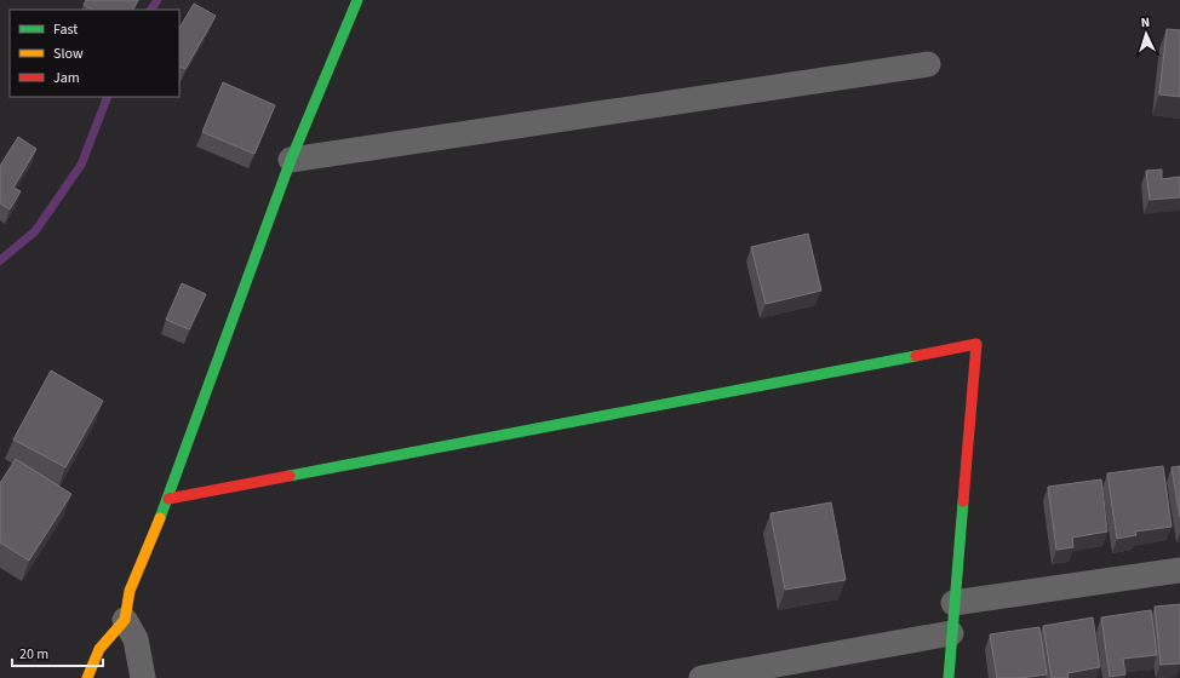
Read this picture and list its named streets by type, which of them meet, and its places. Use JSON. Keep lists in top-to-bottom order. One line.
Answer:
{"legend":["Fast","Slow","Jam"],"scale_bar":"20 m","north":"top"}
